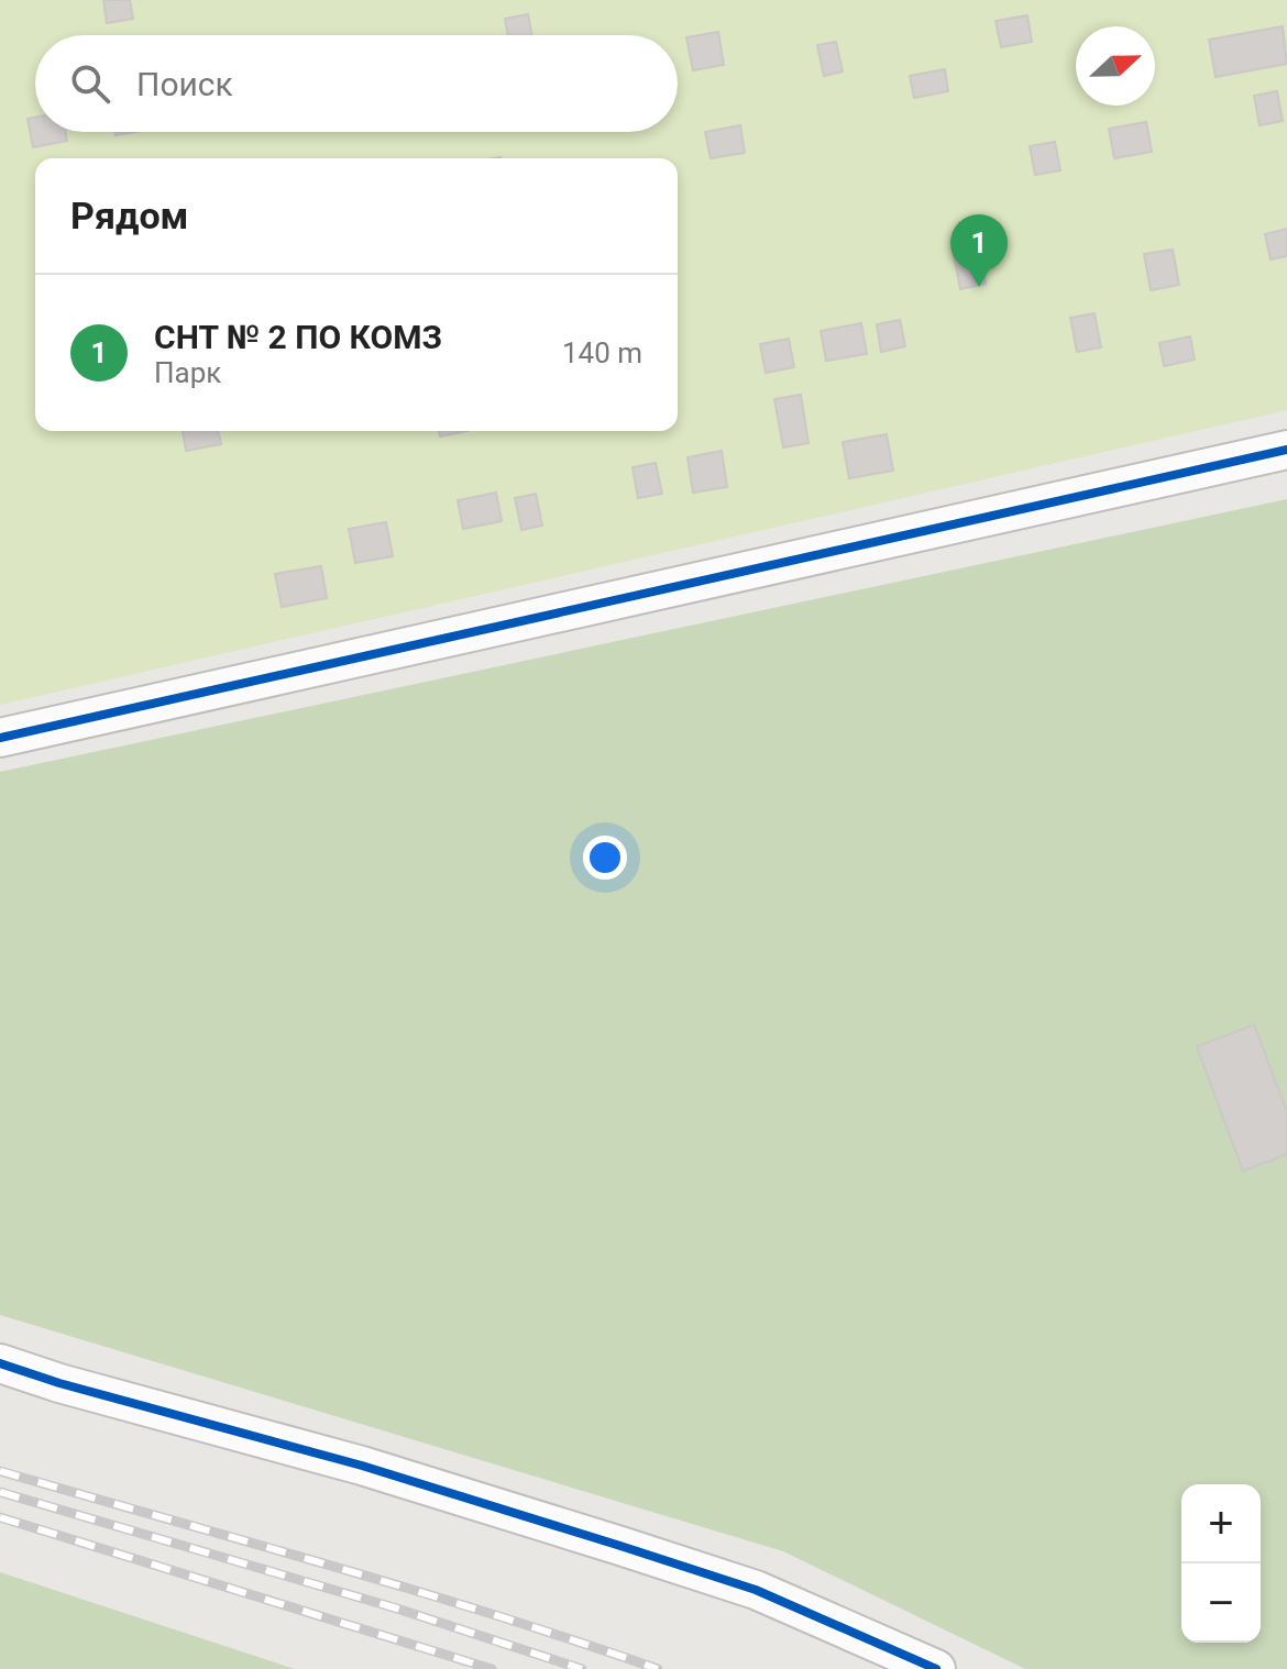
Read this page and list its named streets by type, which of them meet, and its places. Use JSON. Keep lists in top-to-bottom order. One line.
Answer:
{"north":"right","page":{"search":"Поиск","heading":"Рядом","pins":"1","list":[{"mark":"1","name":"СНТ № 2 ПО КОМЗ","note":"Парк","value":"140 m"}],"map_buttons":["+","−"]}}
